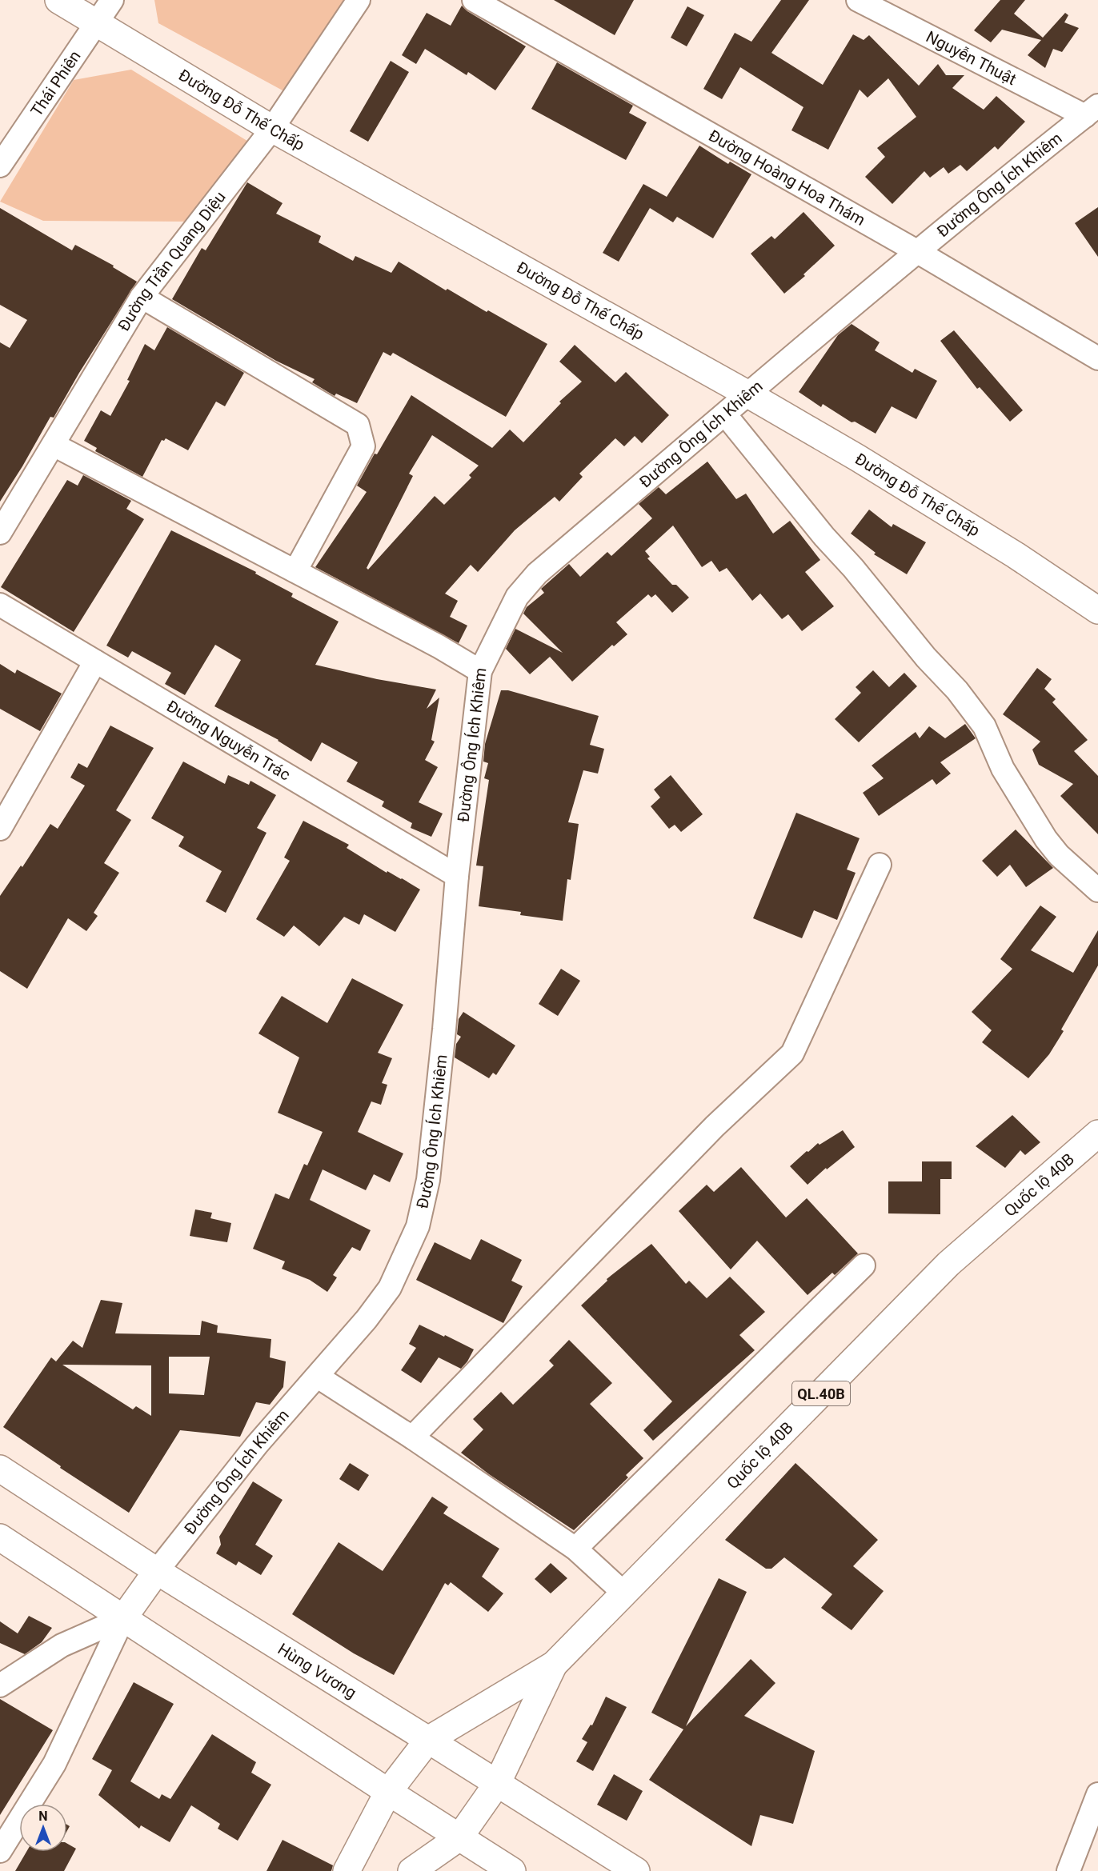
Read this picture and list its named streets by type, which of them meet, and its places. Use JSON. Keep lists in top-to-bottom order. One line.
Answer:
{"streets":{"main road":["Đường Đỗ Thế Chấp","Quốc lộ 40B","QL.40B","Hùng Vương"],"street":["Nguyễn Thuật","Thái Phiên","Đường Hoàng Hoa Thám","Đường Ông Ích Khiêm","Đường Trần Quang Diệu","Đường Nguyễn Trác"]},"crossings":[["Nguyễn Thuật","Đường Ông Ích Khiêm"],["Thái Phiên","Đường Đỗ Thế Chấp"],["Đường Đỗ Thế Chấp","Đường Ông Ích Khiêm"],["Đường Đỗ Thế Chấp","Đường Trần Quang Diệu"],["Đường Hoàng Hoa Thám","Đường Ông Ích Khiêm"],["Đường Ông Ích Khiêm","Đường Nguyễn Trác"],["Đường Ông Ích Khiêm","Hùng Vương"]],"north":"top"}
